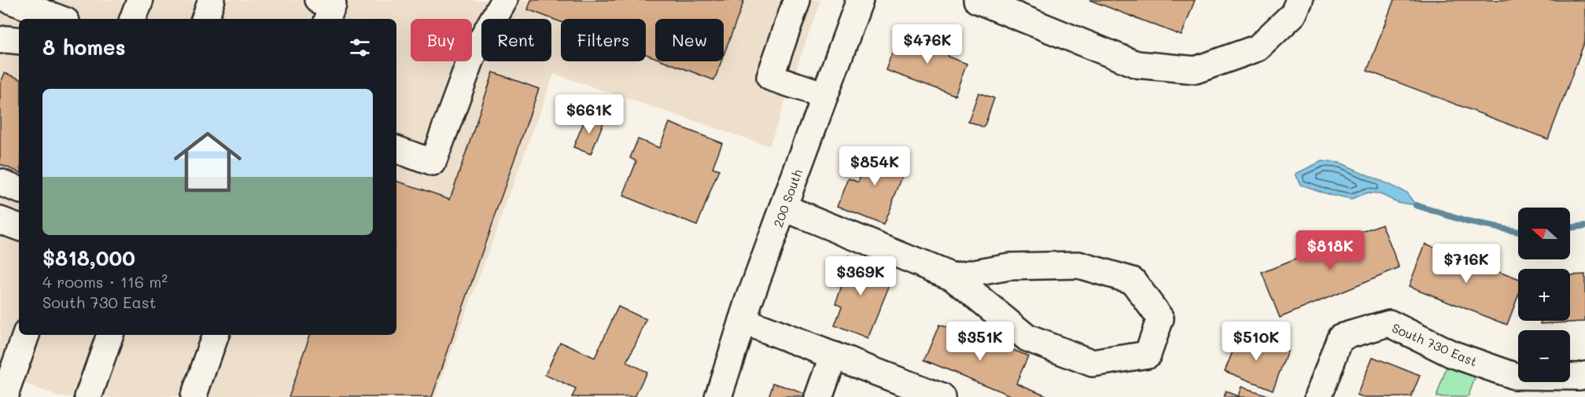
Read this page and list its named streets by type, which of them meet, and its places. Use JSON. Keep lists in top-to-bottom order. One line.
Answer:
{"streets":{"street":["200 South","South 730 East"]},"north":"left","page":{"chip":["Buy","Rent","Filters","New"],"heading":"8 homes","price":["$476K","$661K","$854K","$818K","$716K","$369K","$351K","$510K"],"list":[{"name":"$818,000","note":"4 rooms · 116 m² · South 730 East"}],"map_buttons":["+","−"]}}
